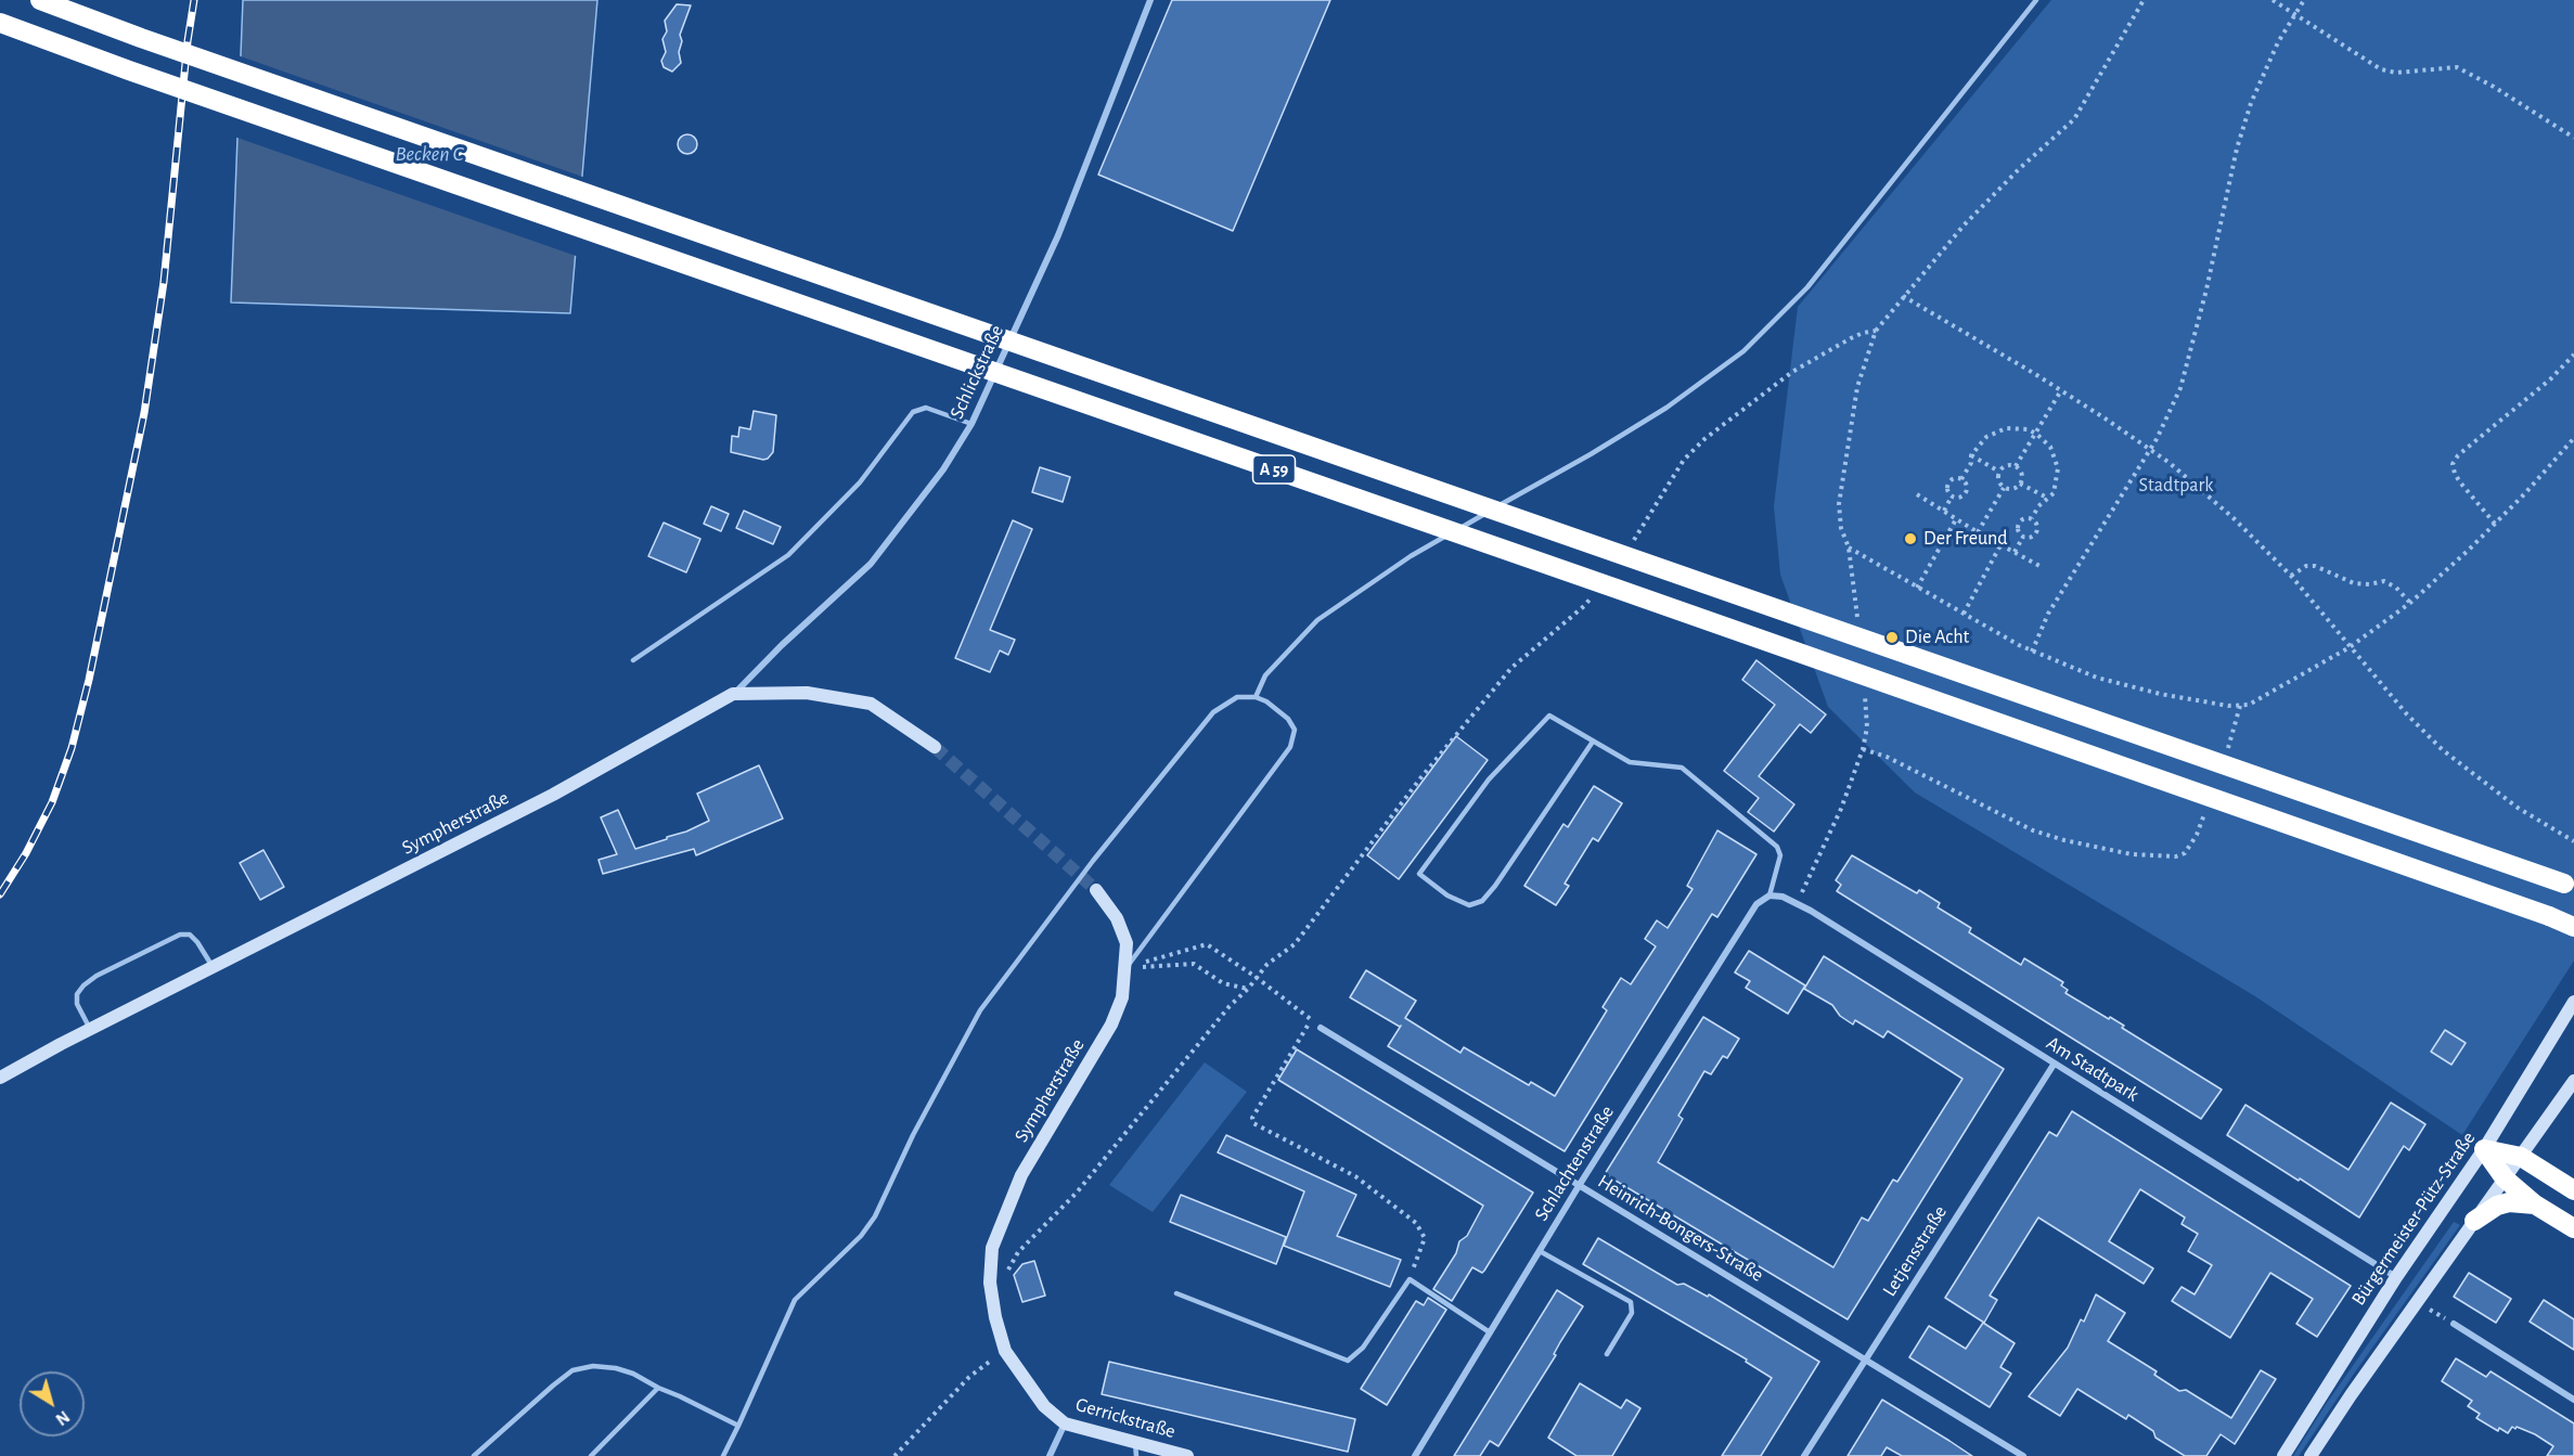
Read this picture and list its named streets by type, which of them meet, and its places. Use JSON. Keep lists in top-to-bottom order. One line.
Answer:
{"streets":{"highway":["A 59"],"street":["Schlickstraße","Sympherstraße","Am Stadtpark","Schlachtenstraße","Bürgermeister-Pütz-Straße","Heinrich-Bongers-Straße","Letjensstraße","Gerrickstraße"]},"crossings":[["Schlickstraße","Sympherstraße"],["Sympherstraße","Gerrickstraße"],["Am Stadtpark","Schlachtenstraße"],["Am Stadtpark","Bürgermeister-Pütz-Straße"],["Am Stadtpark","Letjensstraße"],["Schlachtenstraße","Heinrich-Bongers-Straße"],["Heinrich-Bongers-Straße","Letjensstraße"]],"water":["Becken C"],"parks":["Stadtpark"],"places":["Der Freund","Die Acht"],"north":"bottom right"}
